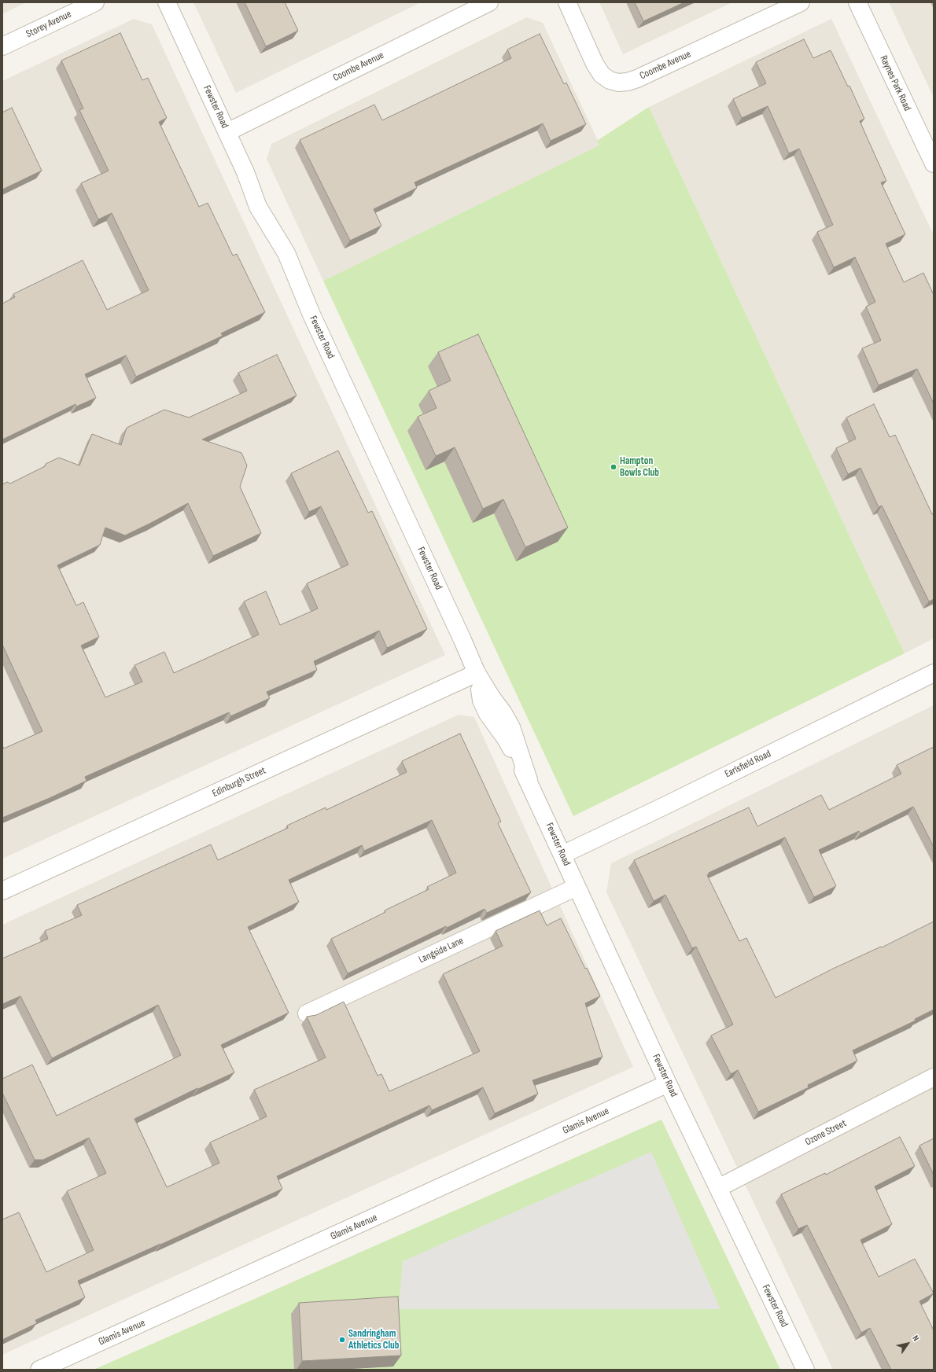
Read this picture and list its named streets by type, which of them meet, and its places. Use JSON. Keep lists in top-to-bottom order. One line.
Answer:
{"streets":{"street":["Storey Avenue","Coombe Avenue","Raynes Park Road","Fewster Road","Earlsfield Road","Edinburgh Street","Langside Lane","Glamis Avenue","Ozone Street"]},"crossings":[["Coombe Avenue","Fewster Road"],["Fewster Road","Earlsfield Road"],["Fewster Road","Edinburgh Street"],["Fewster Road","Langside Lane"],["Fewster Road","Glamis Avenue"],["Fewster Road","Ozone Street"]],"places":["Hampton Bowls Club","Sandringham Athletics Club"],"north":"top right"}
